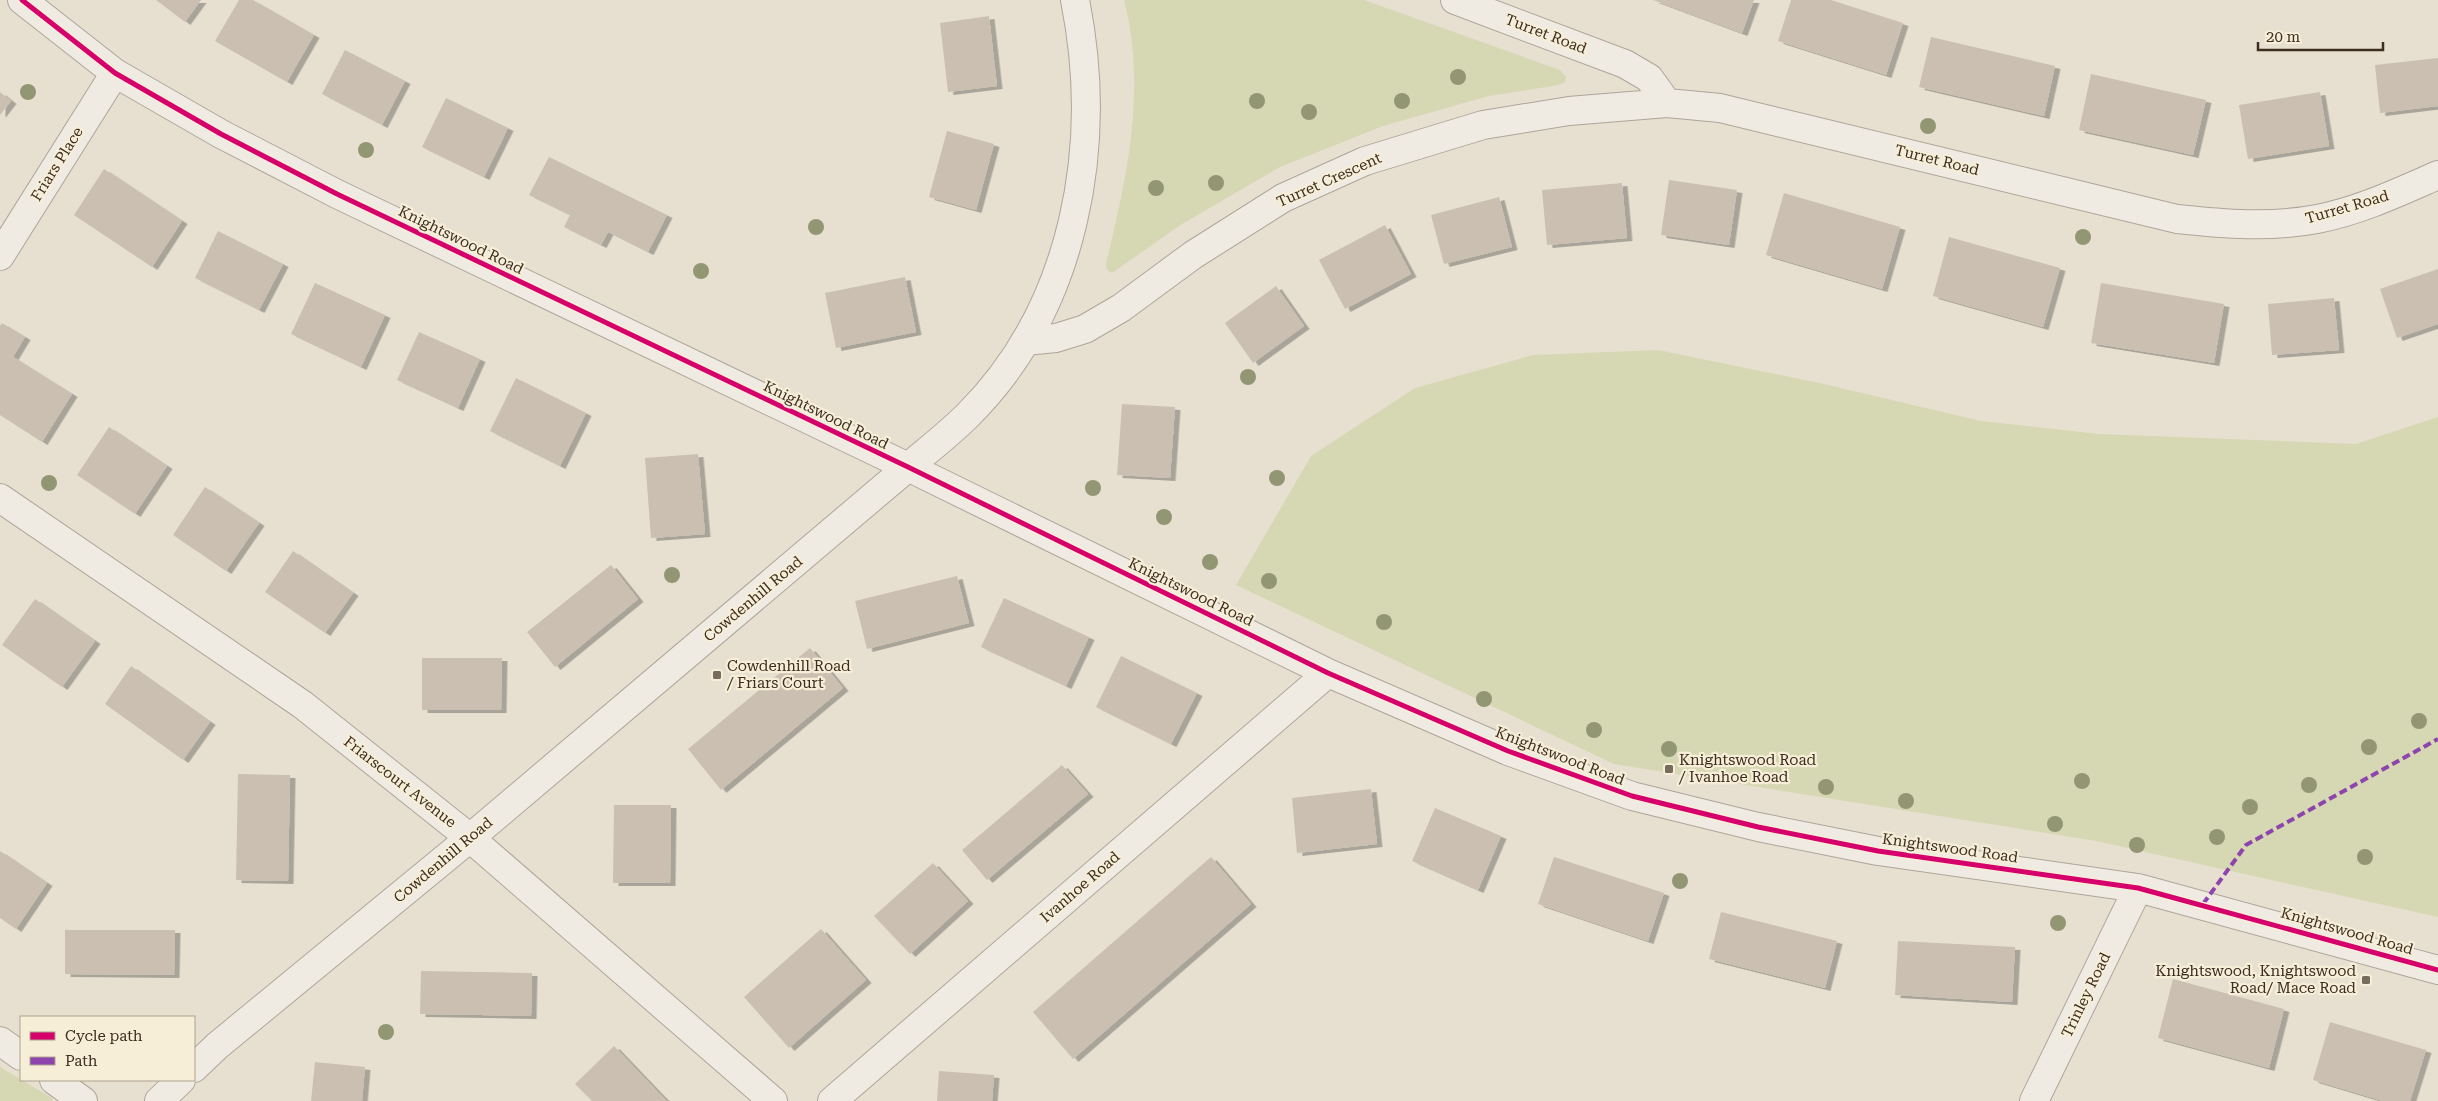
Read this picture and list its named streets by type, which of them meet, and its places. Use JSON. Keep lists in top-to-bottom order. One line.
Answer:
{"streets":{"street":["Turret Road","Friars Place","Turret Crescent","Knightswood Road","Cowdenhill Road","Friarscourt Avenue","Ivanhoe Road","Trinley Road"]},"crossings":[["Turret Road","Turret Crescent"],["Friars Place","Knightswood Road"],["Turret Crescent","Cowdenhill Road"],["Knightswood Road","Cowdenhill Road"],["Knightswood Road","Ivanhoe Road"],["Knightswood Road","Trinley Road"],["Cowdenhill Road","Friarscourt Avenue"]],"places":{"transit":["Cowdenhill Road / Friars Court","Knightswood Road / Ivanhoe Road","Knightswood, Knightswood Road/ Mace Road"]},"legend":["Cycle path","Path"],"scale_bar":"20 m"}
